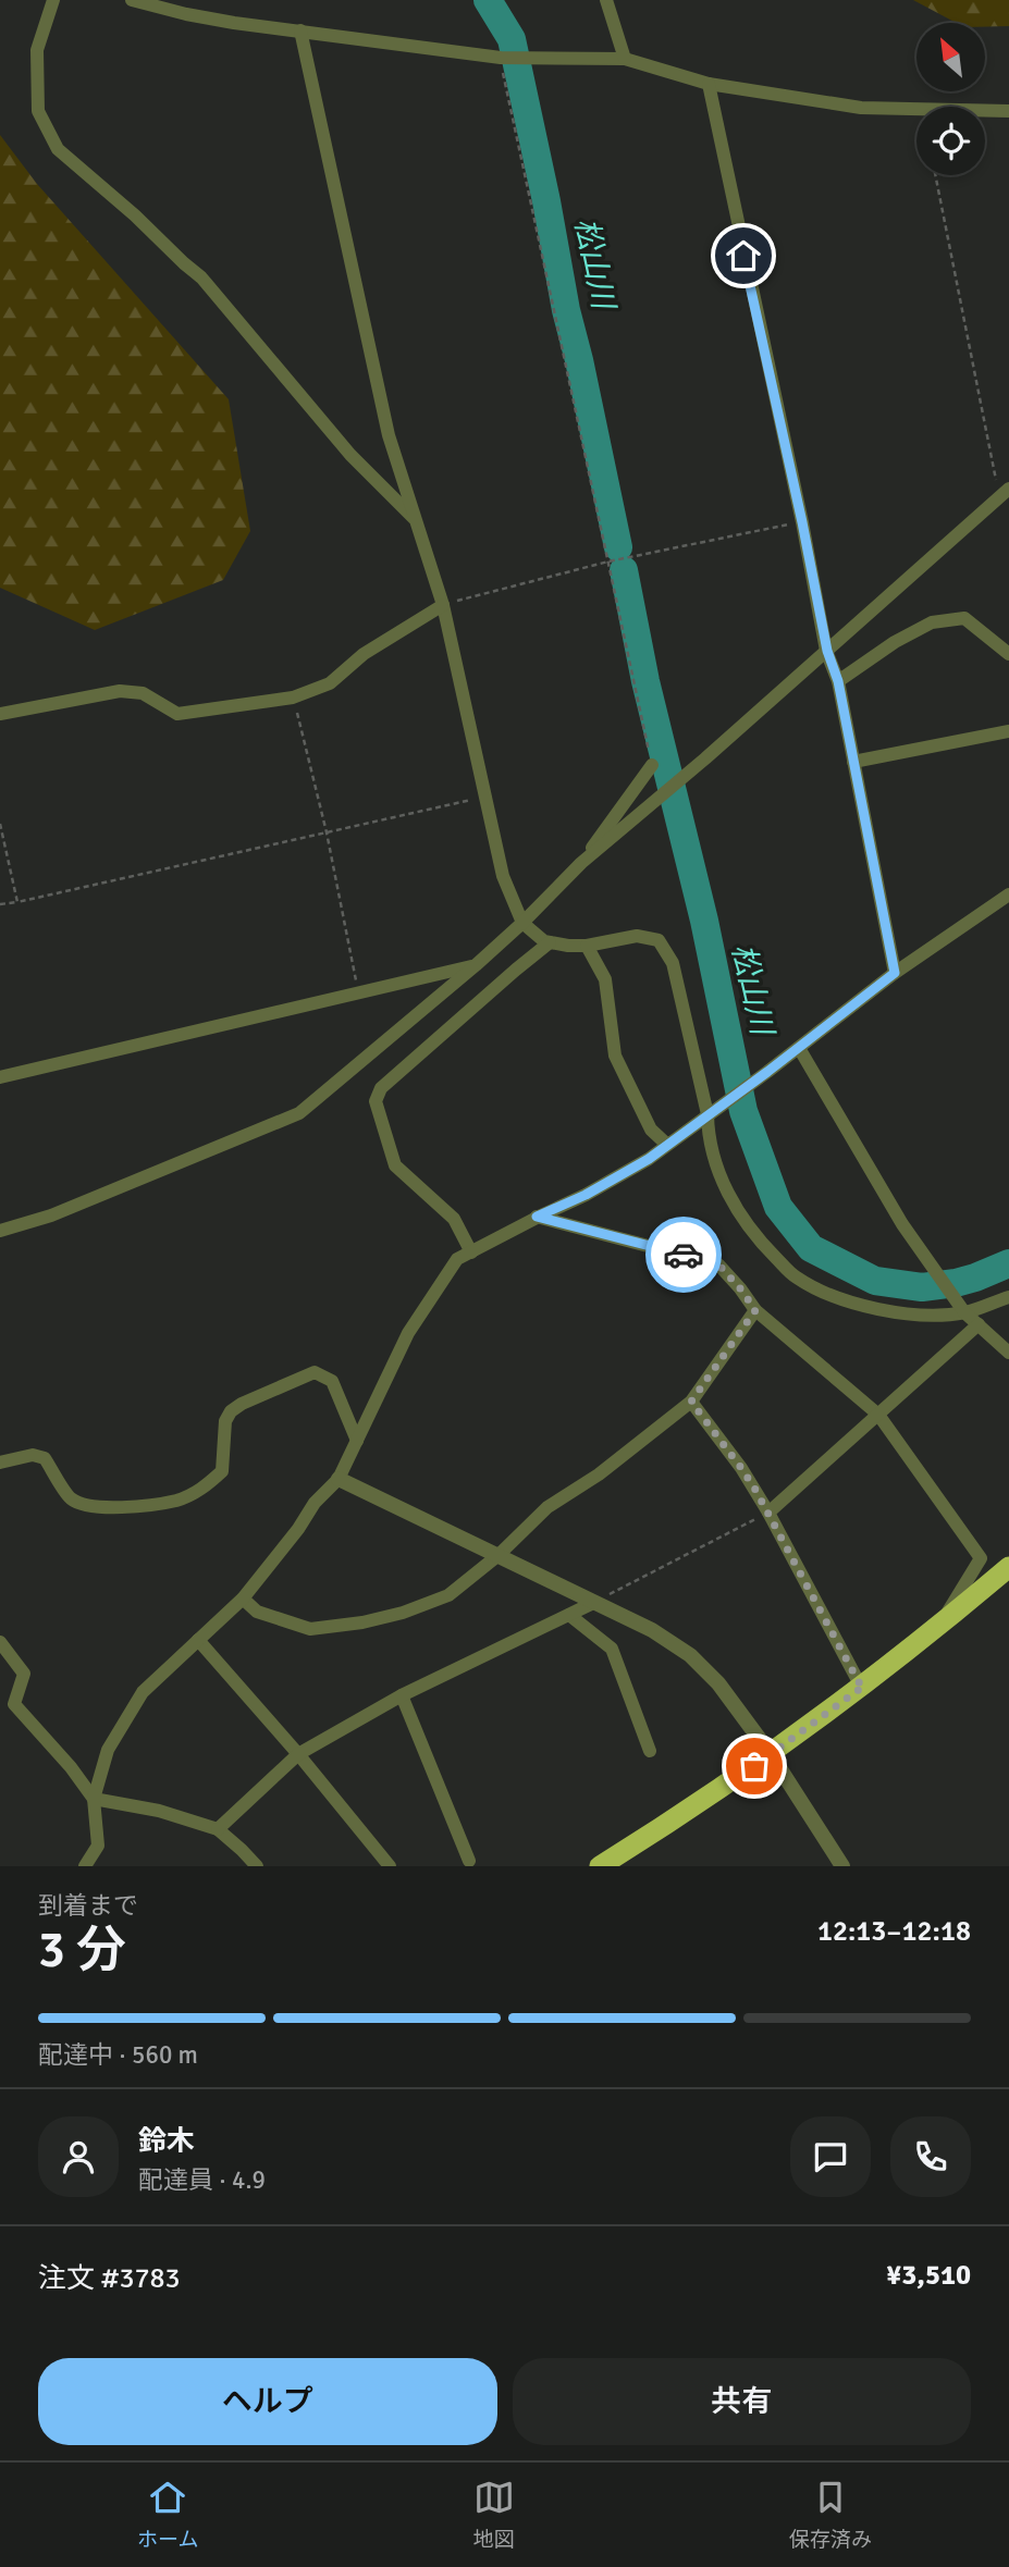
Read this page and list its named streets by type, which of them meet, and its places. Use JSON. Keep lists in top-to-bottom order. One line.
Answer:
{"water":["松山川"],"north":"top left","page":{"heading":["3 分","到着まで","12:13–12:18"],"panel":["鈴木","配達員 · 4.9","注文 #3783","¥3,510"],"bar":"配達中 · 560 m","buttons":["ヘルプ","共有"],"tabs":["ホーム","地図","保存済み"]}}
